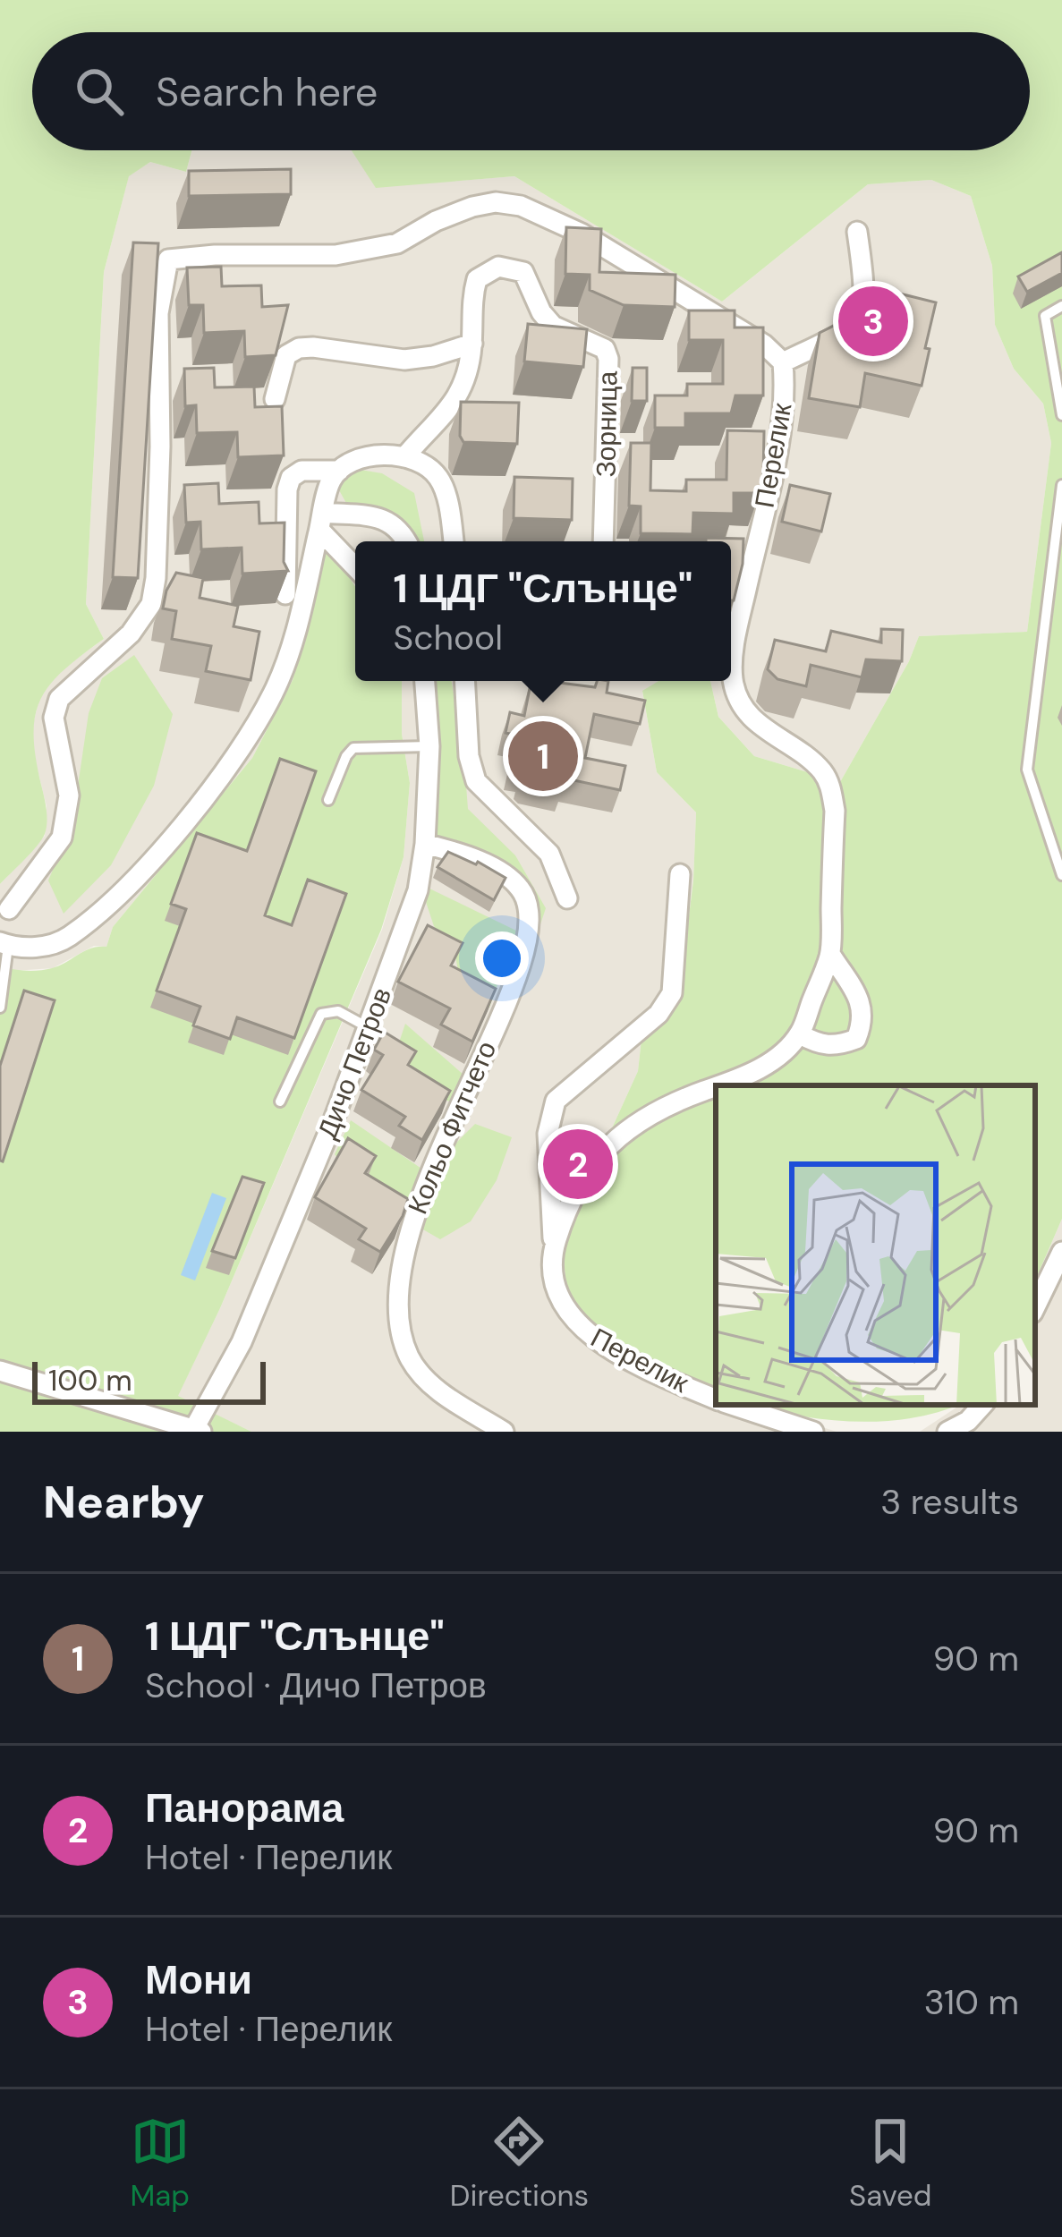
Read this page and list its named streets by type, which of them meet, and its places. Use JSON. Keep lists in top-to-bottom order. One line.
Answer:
{"streets":{"street":["Зорница","Перелик","Дичо Петров","Кольо Фитчето"]},"crossings":[["Дичо Петров","Кольо Фитчето"]],"scale_bar":"100 m","page":{"search":"Search here","pins":["3","1","2"],"popup":["1 ЦДГ \"Слънце\"","School"],"scale":"100 m","heading":["Nearby","3 results"],"list":[{"mark":"1","name":"1 ЦДГ \"Слънце\"","note":"School · Дичо Петров","value":"90 m"},{"mark":"2","name":"Панорама","note":"Hotel · Перелик","value":"90 m"},{"mark":"3","name":"Мони","note":"Hotel · Перелик","value":"310 m"}],"nav":["Map","Directions","Saved"]}}
